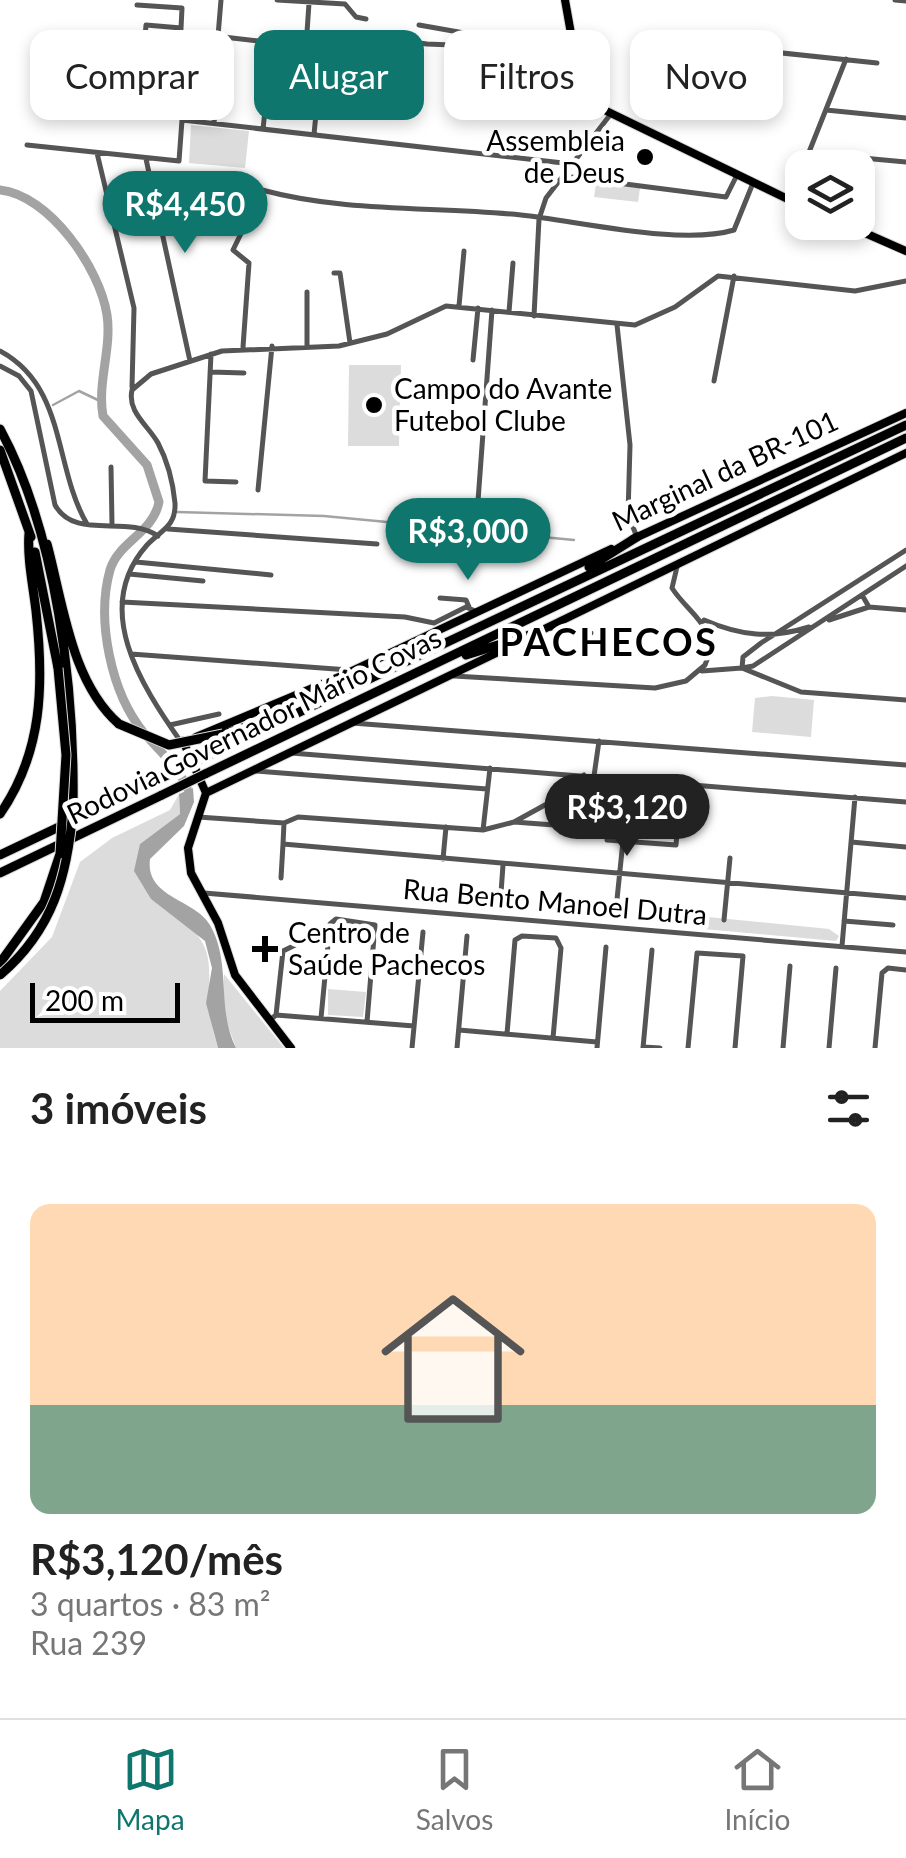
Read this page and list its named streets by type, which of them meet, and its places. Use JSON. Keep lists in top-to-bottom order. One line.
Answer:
{"streets":{"highway":["Rodovia Governador Mário Covas"],"main road":["Marginal da BR-101"],"street":["Rua Bento Manoel Dutra"]},"districts":["PACHECOS"],"places":{"other":["Assembleia de Deus","Campo do Avante Futebol Clube"],"health":["Centro de Saúde Pachecos"]},"scale_bar":"200 m","page":{"chip":["Comprar","Alugar","Filtros","Novo"],"price":["R$4,450","R$3,000","R$3,120"],"scale":"200 m","heading":"3 imóveis","list":[{"name":"R$3,120/mês","note":"3 quartos · 83 m² · Rua 239"}],"tabs":["Mapa","Salvos","Início"]}}
